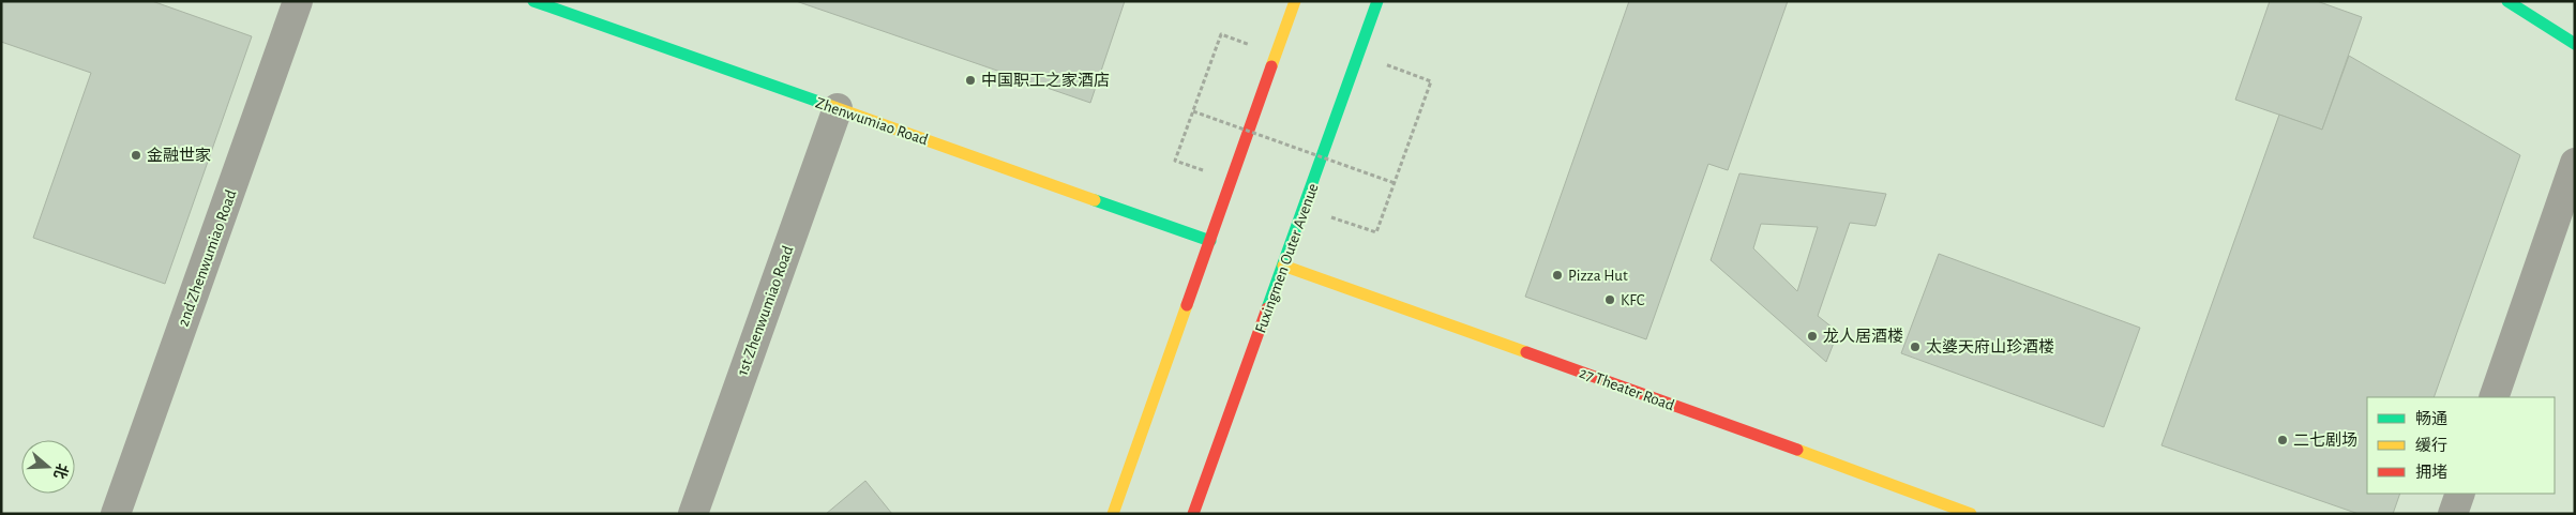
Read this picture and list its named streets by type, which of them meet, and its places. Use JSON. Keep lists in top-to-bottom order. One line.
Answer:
{"streets":{"main road":["Zhenwumiao Road","Fuxingmen Outer Avenue","27 Theater Road"],"street":["2nd Zhenwumiao Road","1st Zhenwumiao Road"]},"crossings":[["Zhenwumiao Road","1st Zhenwumiao Road"],["Fuxingmen Outer Avenue","27 Theater Road"]],"places":["中国职工之家酒店","金融世家","Pizza Hut","KFC","龙人居酒楼","太婆天府山珍酒楼","二七剧场"],"legend":["畅通","缓行","拥堵"],"north":"right"}
